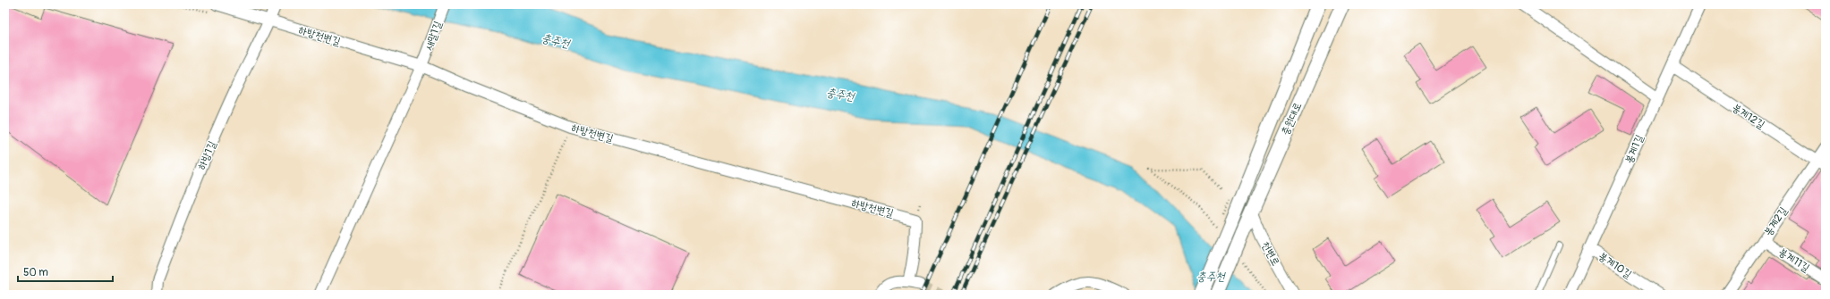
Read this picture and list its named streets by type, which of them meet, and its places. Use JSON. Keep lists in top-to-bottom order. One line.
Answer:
{"streets":{"street":["하방천변길","새말1길","봉계12길","충원대로","봉계1길","하방1길","봉계2길","천변로","봉계11길","봉계10길"]},"crossings":[["하방천변길","새말1길"],["하방천변길","하방1길"],["봉계12길","봉계1길"],["봉계12길","봉계2길"],["충원대로","천변로"],["봉계1길","봉계10길"],["봉계2길","봉계11길"]],"water":["충주천"],"scale_bar":"50 m"}
